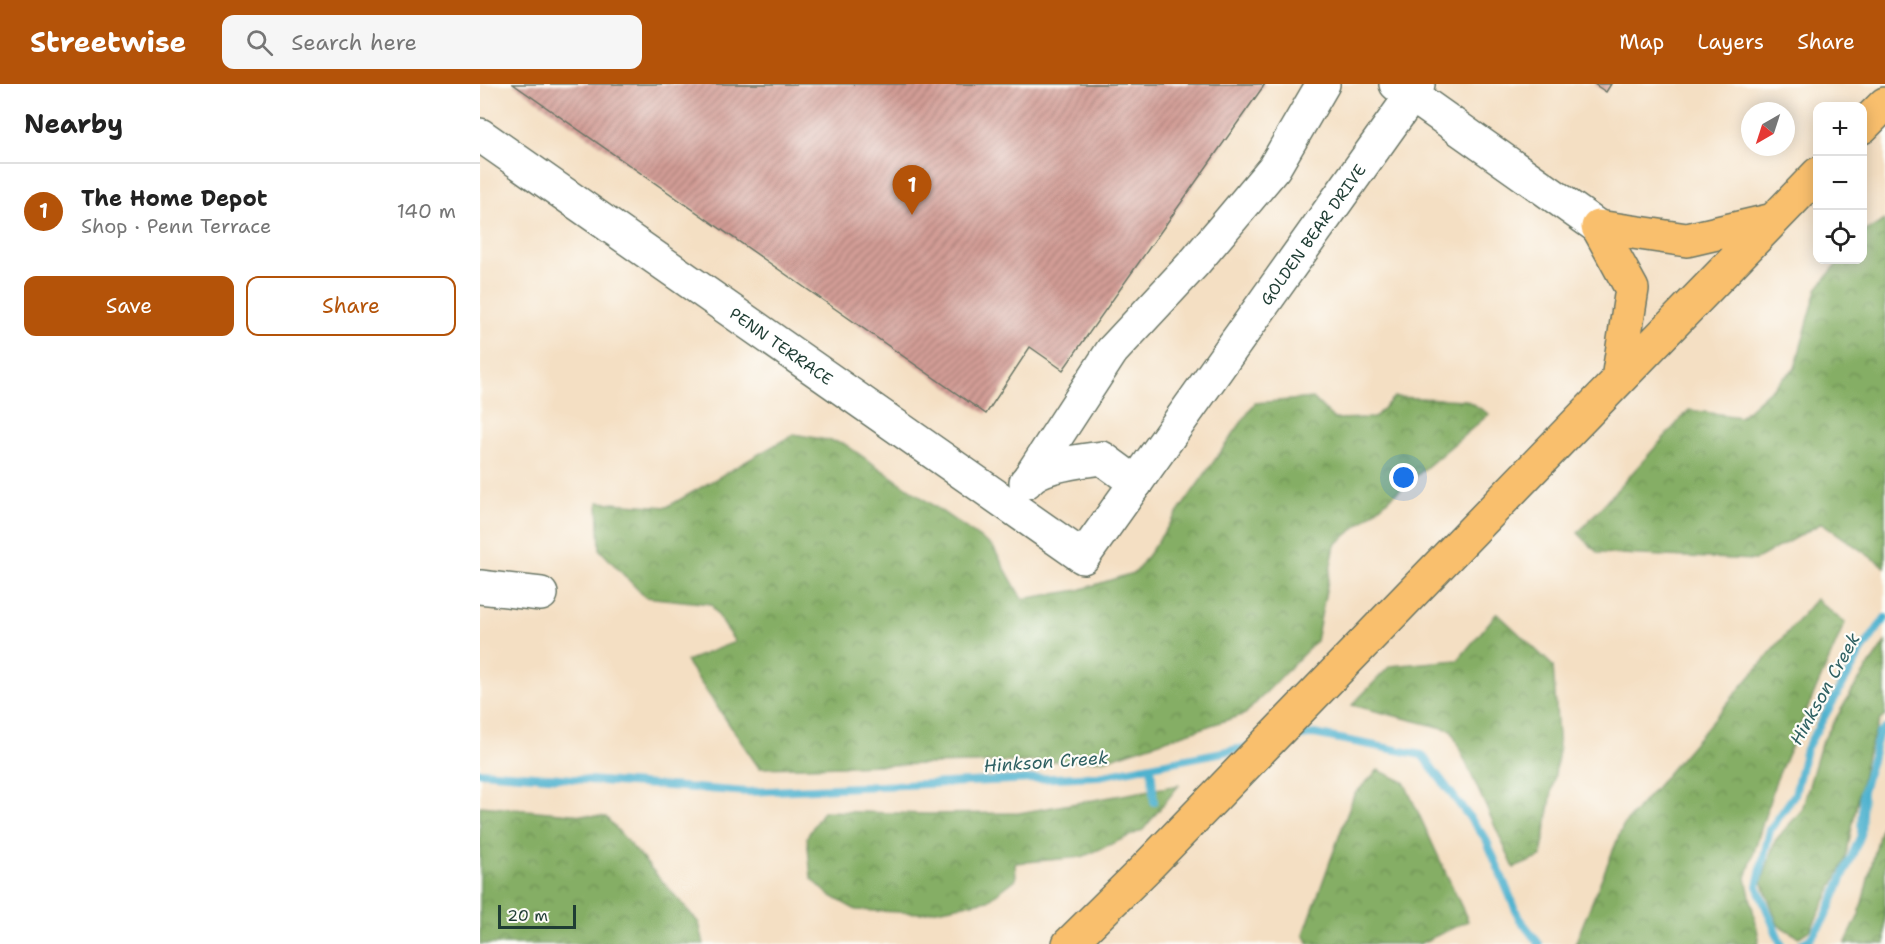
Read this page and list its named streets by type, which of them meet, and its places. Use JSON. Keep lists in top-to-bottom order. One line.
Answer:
{"streets":{"street":["GOLDEN BEAR DRIVE","PENN TERRACE"]},"crossings":[["GOLDEN BEAR DRIVE","PENN TERRACE"]],"water":["Hinkson Creek"],"scale_bar":"20 m","north":"bottom left","page":{"header":"Streetwise","search":"Search here","nav":["Map","Layers","Share"],"heading":"Nearby","map_buttons":["+","−"],"list":[{"mark":"1","name":"The Home Depot","note":"Shop · Penn Terrace","value":"140 m"}],"pins":"1","buttons":["Save","Share"],"scale":"20 m"}}
